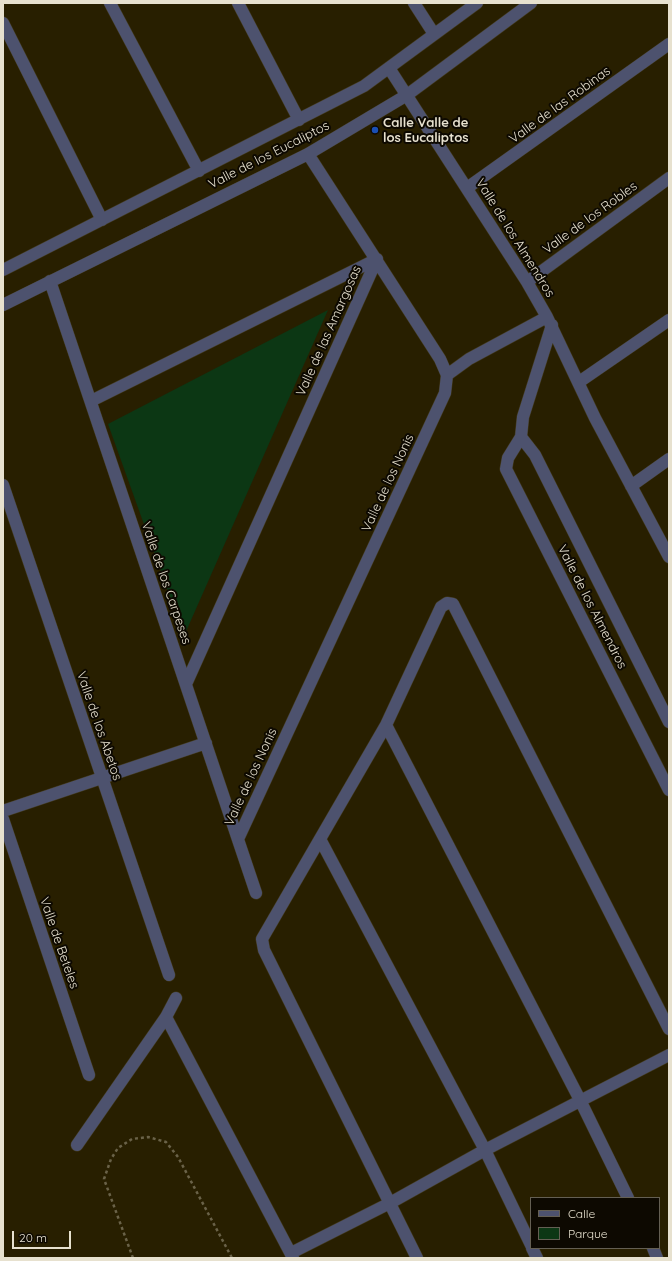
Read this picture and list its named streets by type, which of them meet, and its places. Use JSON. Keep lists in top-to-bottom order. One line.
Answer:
{"streets":{"street":["Valle de las Robinas","Valle de los Eucaliptos","Valle de los Robles","Valle de los Almendros","Valle de las Amargosas","Valle de los Nonis","Valle de los Carpeses","Valle de los Abetos","Valle de Beteles"]},"crossings":[["Valle de las Robinas","Valle de los Almendros"],["Valle de los Eucaliptos","Valle de los Almendros"],["Valle de los Eucaliptos","Valle de los Carpeses"],["Valle de los Robles","Valle de los Almendros"],["Valle de las Amargosas","Valle de los Carpeses"],["Valle de los Nonis","Valle de los Carpeses"]],"places":["Calle Valle de los Eucaliptos"],"legend":["Calle","Parque"],"scale_bar":"20 m"}
